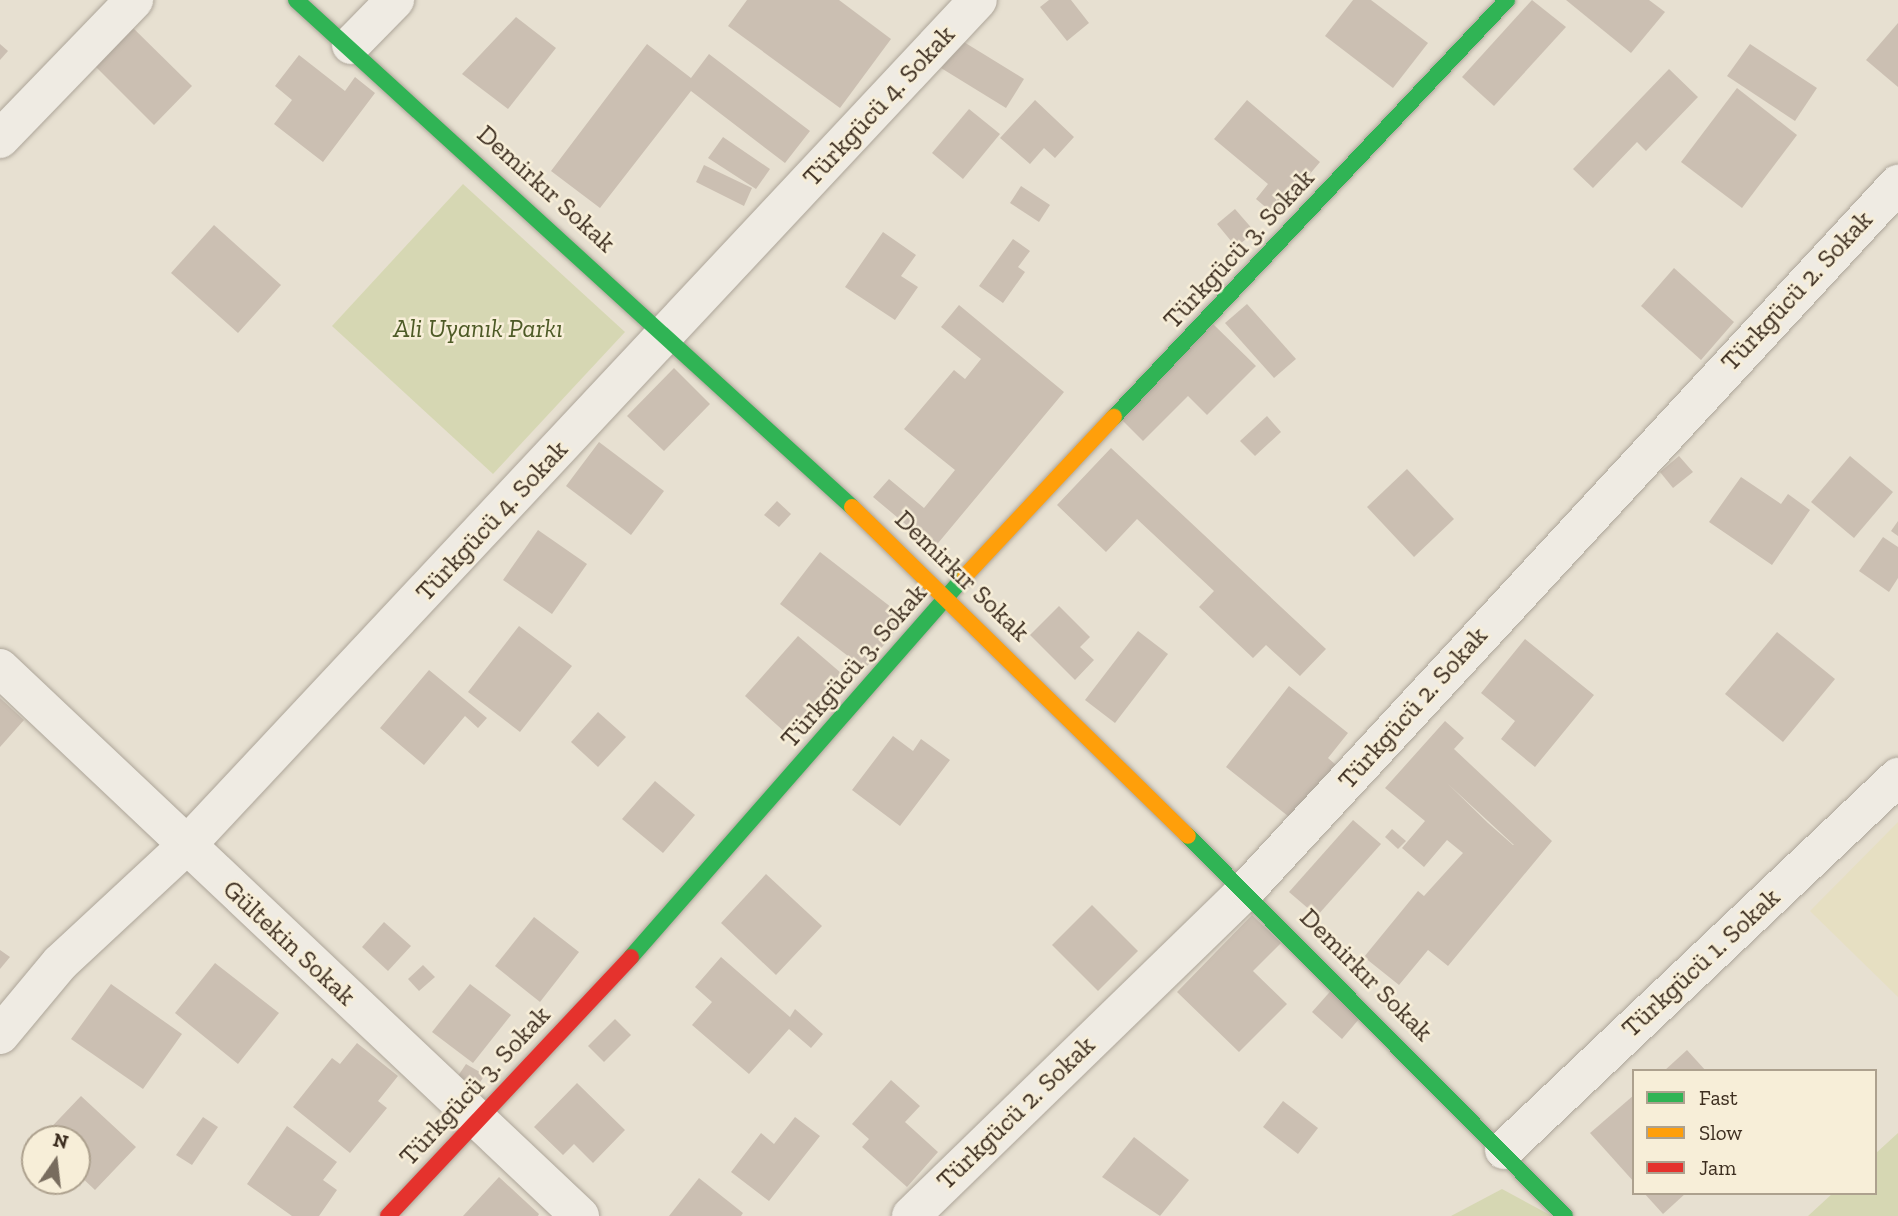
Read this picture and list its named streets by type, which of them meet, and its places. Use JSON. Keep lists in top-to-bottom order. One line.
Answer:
{"streets":{"street":["Türkgücü 4. Sokak","Demirkır Sokak","Türkgücü 3. Sokak","Türkgücü 2. Sokak","Gültekin Sokak","Türkgücü 1. Sokak"]},"crossings":[["Türkgücü 4. Sokak","Demirkır Sokak"],["Türkgücü 4. Sokak","Gültekin Sokak"],["Demirkır Sokak","Türkgücü 3. Sokak"],["Demirkır Sokak","Türkgücü 2. Sokak"],["Demirkır Sokak","Türkgücü 1. Sokak"],["Türkgücü 3. Sokak","Gültekin Sokak"]],"parks":["Ali Uyanık Parkı"],"legend":["Fast","Slow","Jam"],"north":"top"}
